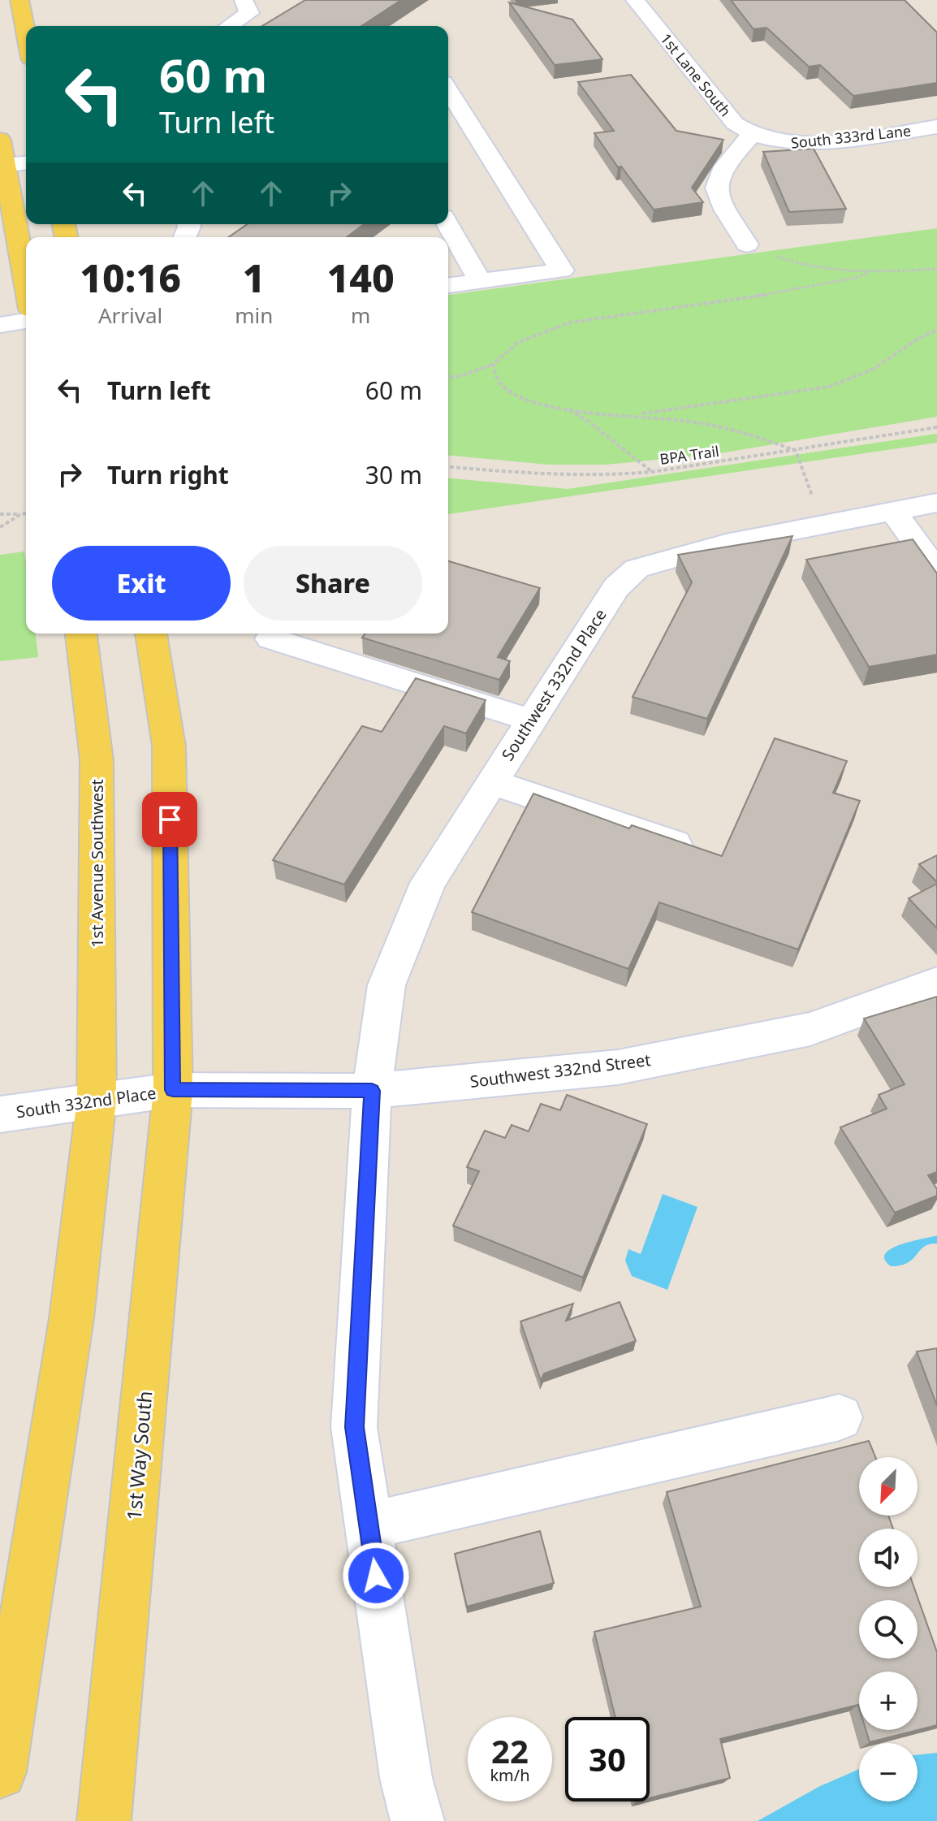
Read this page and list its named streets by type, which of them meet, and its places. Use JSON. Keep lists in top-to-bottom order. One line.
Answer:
{"streets":{"main road":["1st Avenue Southwest","1st Way South"],"street":["1st Lane South","South 333rd Lane","Southwest 332nd Place","Southwest 332nd Street","South 332nd Place"],"path":["BPA Trail"]},"crossings":[["1st Lane South","South 333rd Lane"],["Southwest 332nd Place","Southwest 332nd Street"],["1st Avenue Southwest","South 332nd Place"],["Southwest 332nd Street","South 332nd Place"],["Southwest 332nd Street","1st Way South"],["South 332nd Place","1st Way South"]],"north":"bottom left","page":{"turn":["60 m","Turn left"],"eta":["10:16","Arrival","1","min","140","m"],"list":[{"name":"Turn left","value":"60 m"},{"name":"Turn right","value":"30 m"}],"buttons":["Exit","Share"],"map_buttons":["+","−"],"speed":"22 km/h","limit":"30"}}
